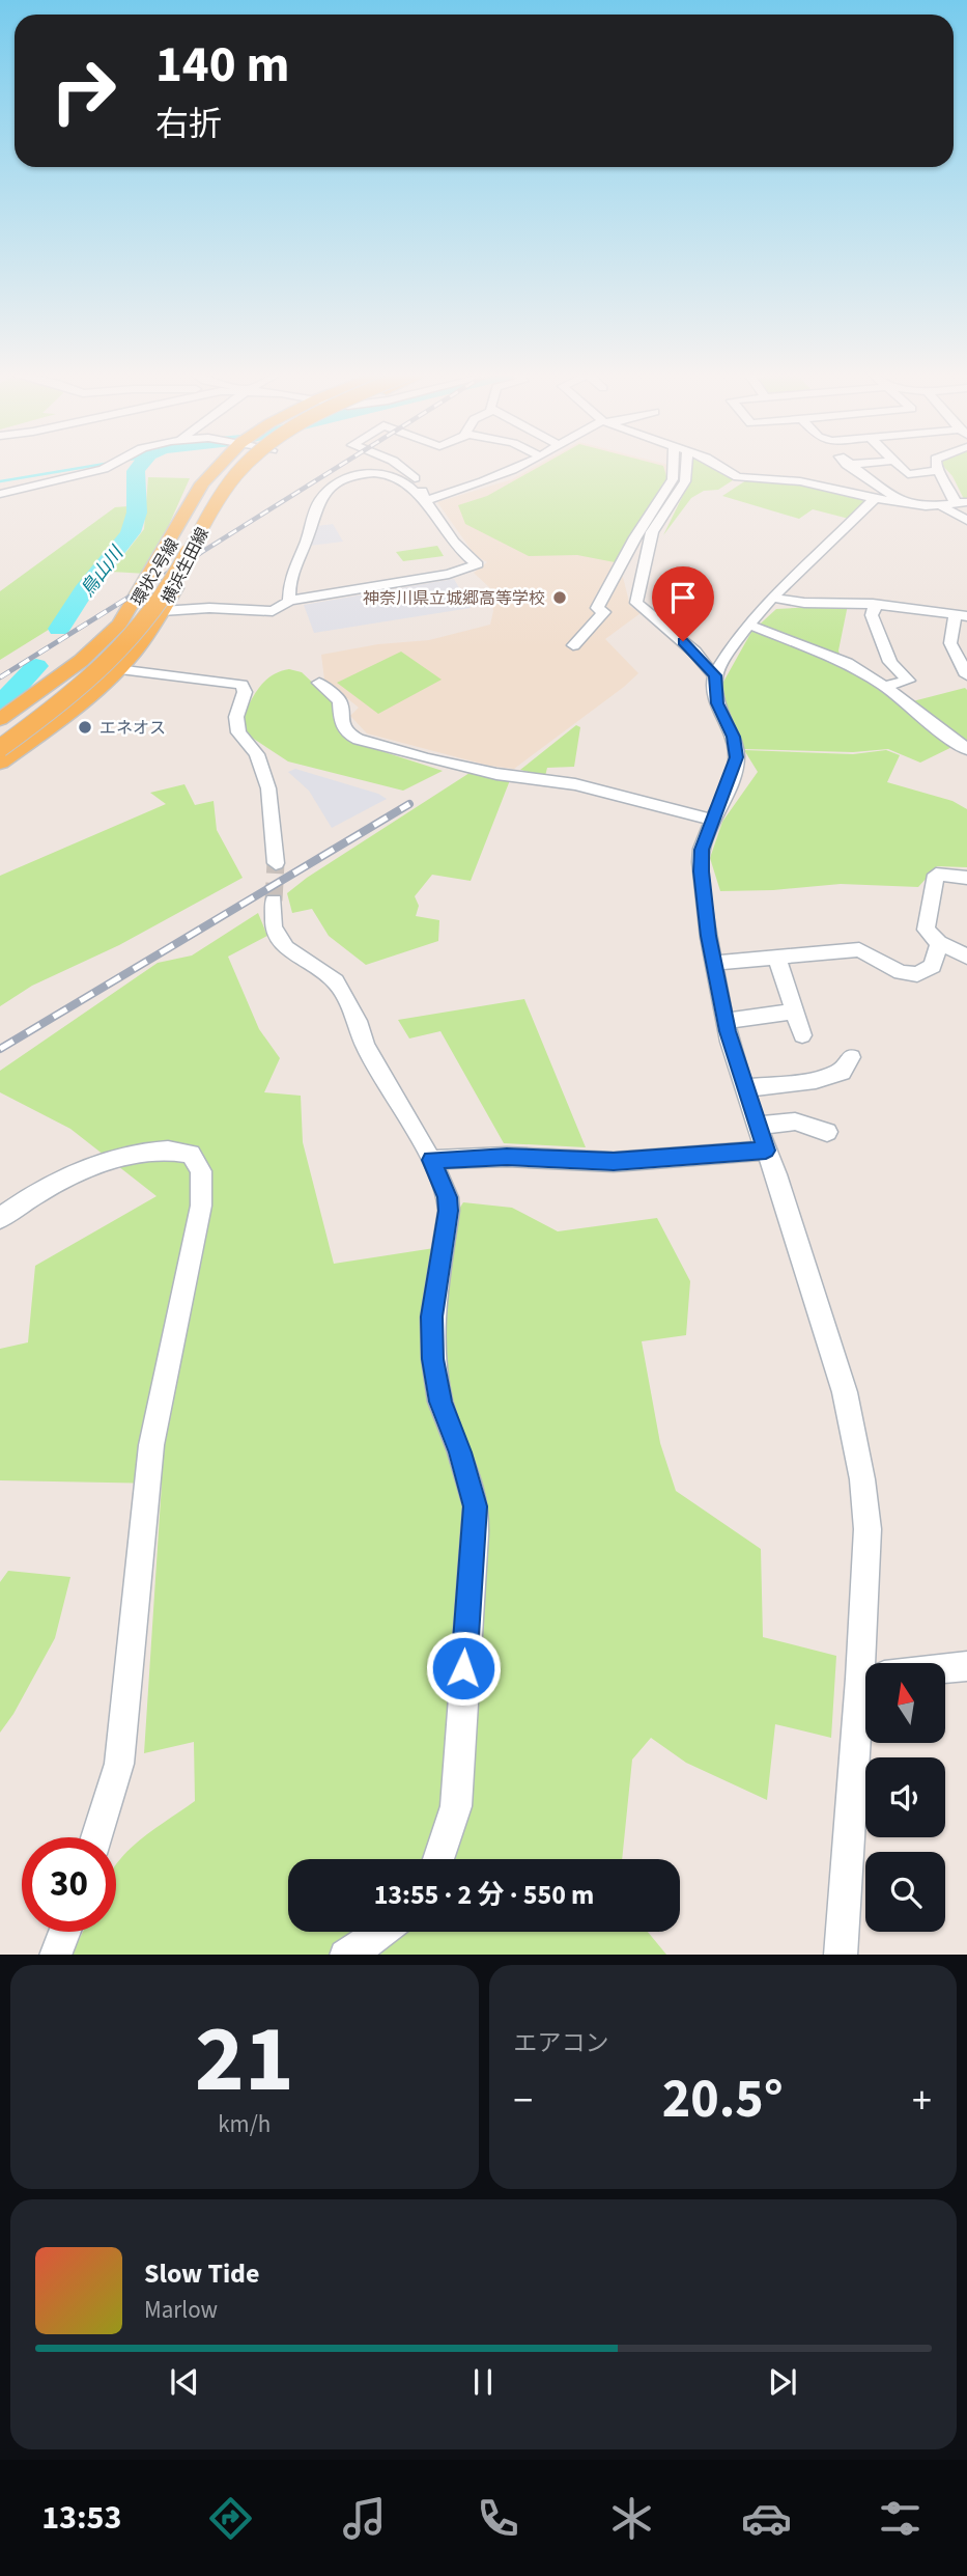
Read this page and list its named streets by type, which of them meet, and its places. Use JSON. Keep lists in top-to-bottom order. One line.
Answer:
{"streets":{"main road":["横浜生田線","環状2号線"]},"water":["鳥山川"],"places":["神奈川県立城郷高等学校","エネオス"],"north":"top","page":{"turn":["140 m","右折"],"limit":"30","trip":"13:55 · 2 分 · 550 m","tile":[["21","km/h"],"エアコン"],"heat":["−","20.5°","+"],"song":["Slow Tide","Marlow"],"tabs":"13:53"}}
